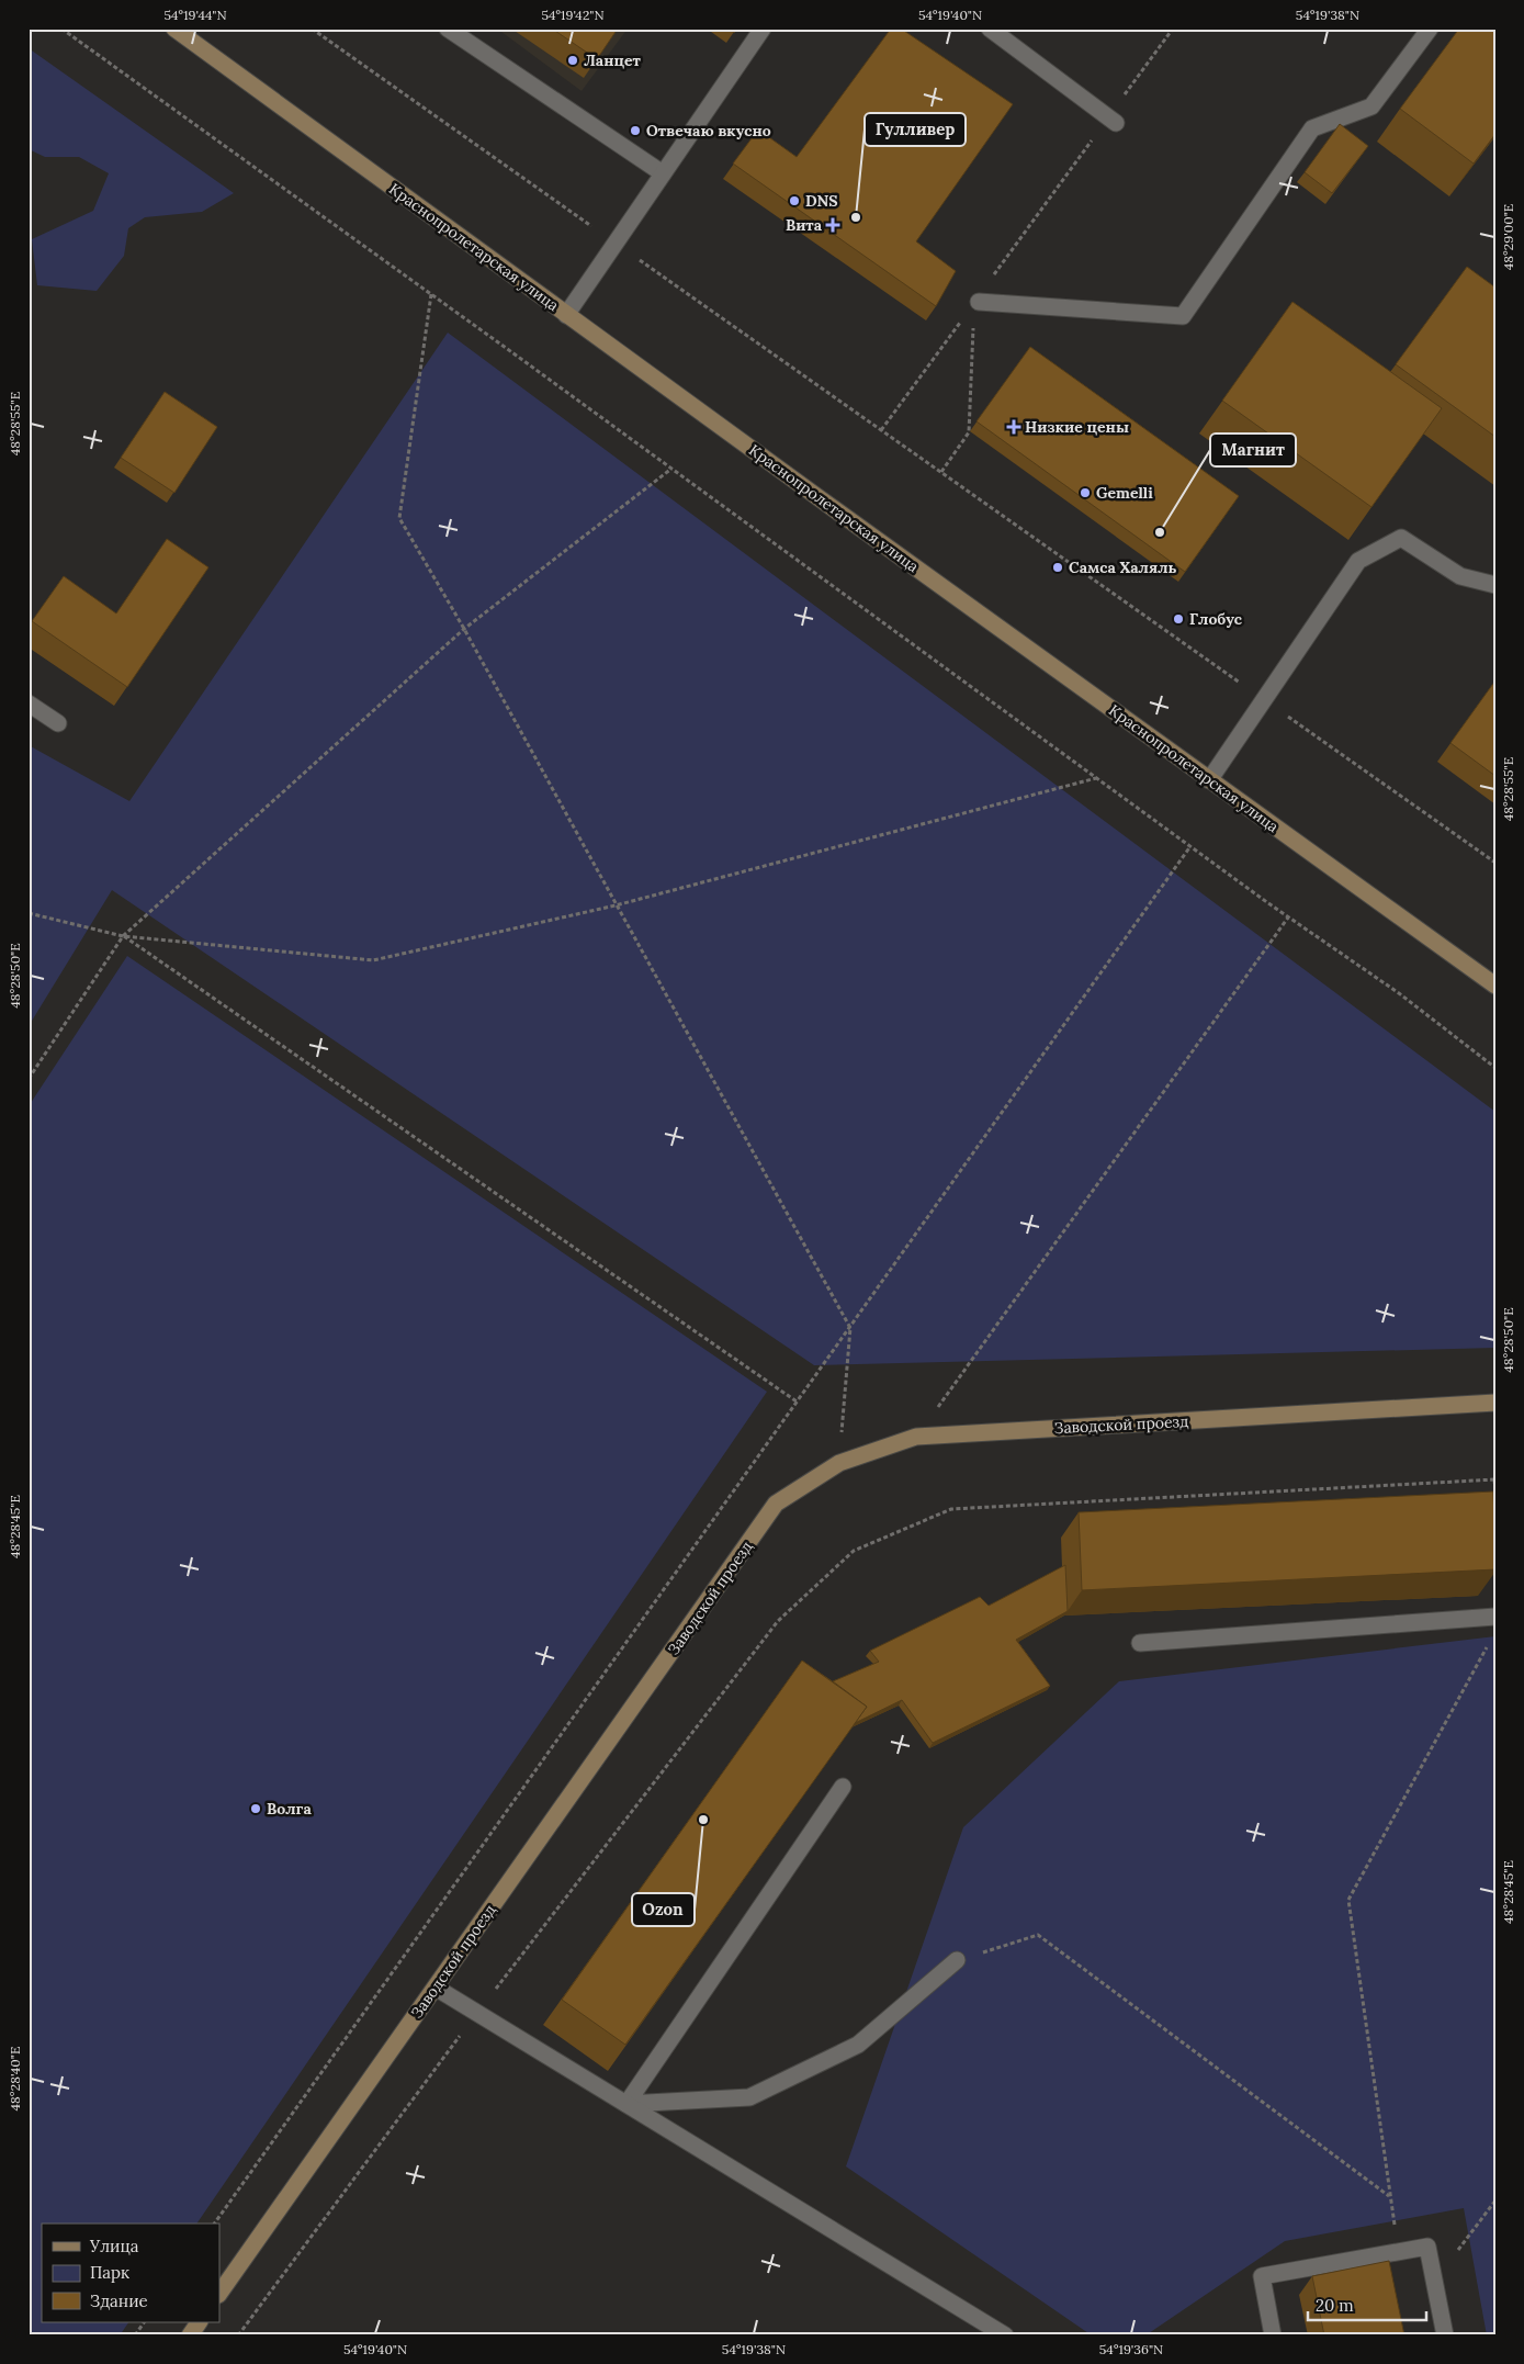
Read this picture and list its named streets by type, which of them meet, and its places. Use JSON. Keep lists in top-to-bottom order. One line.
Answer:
{"streets":{"street":["Краснопролетарская улица","Заводской проезд"]},"places":{"other":["Ланцет","Отвечаю вкусно","DNS","Гулливер","Gemelli","Магнит","Самса Халяль","Глобус","Волга","Ozon"],"health":["Вита","Низкие цены"]},"legend":["Улица","Парк","Здание"],"scale_bar":"20 m","coordinates":["54°19'44\"N","54°19'42\"N","54°19'40\"N","54°19'38\"N","48°29'00\"E","48°28'55\"E","48°28'50\"E","48°28'45\"E","48°28'40\"E","54°19'36\"N"]}
